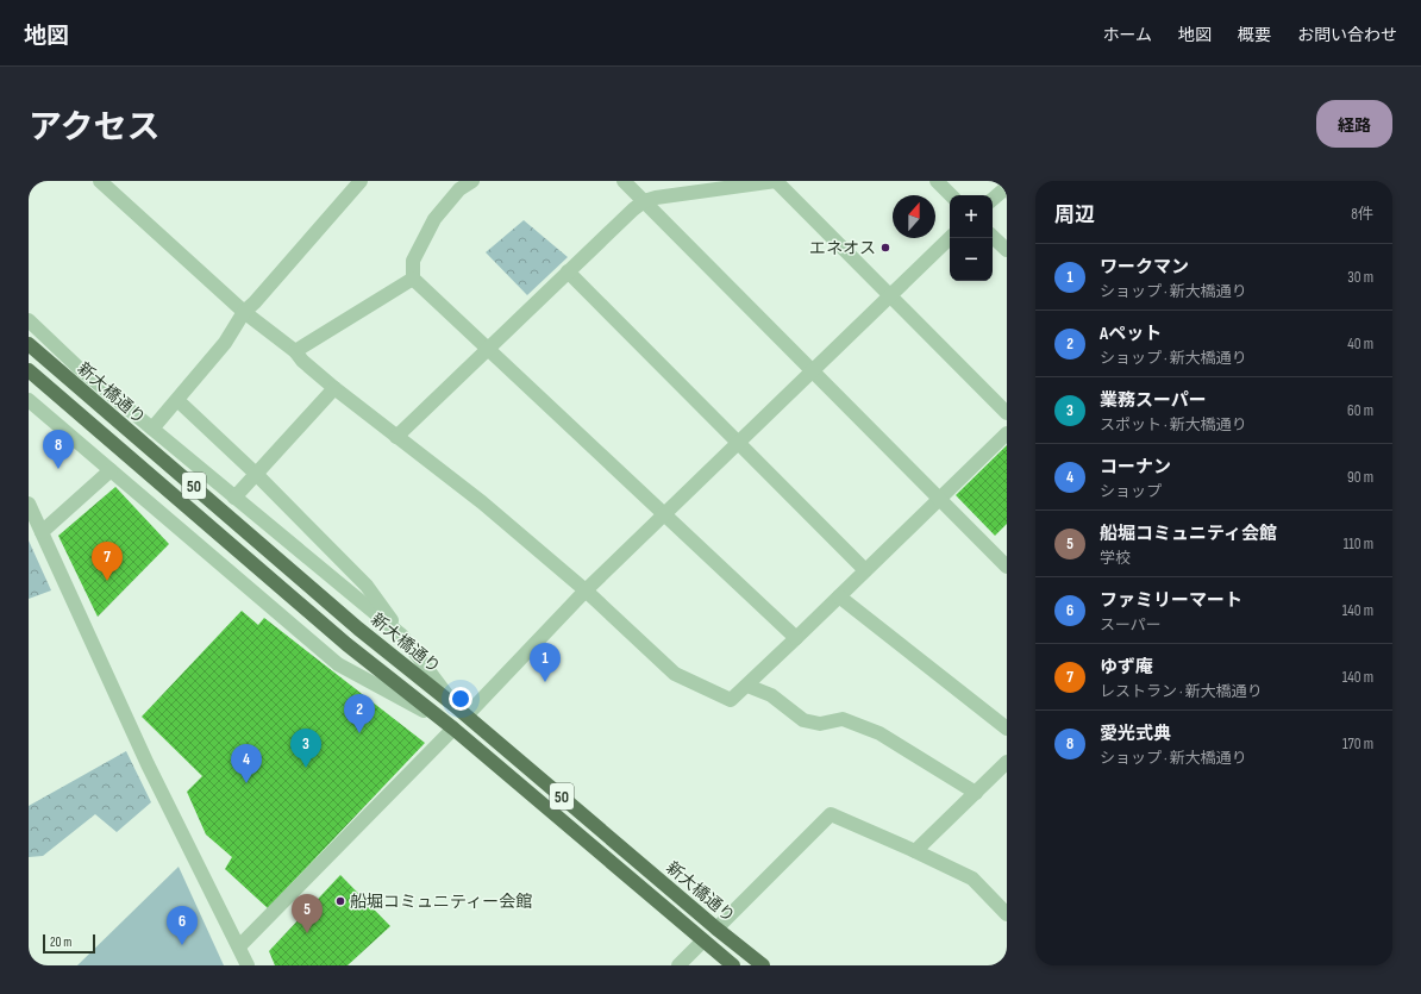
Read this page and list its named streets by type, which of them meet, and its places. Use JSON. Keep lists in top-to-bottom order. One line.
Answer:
{"streets":{"main road":["新大橋通り","50"]},"places":["エネオス","船堀コミュニティー会館"],"scale_bar":"20 m","north":"top","page":{"header":"地図","nav":["ホーム","地図","概要","お問い合わせ"],"title":"アクセス","buttons":"経路","heading":["周辺","8件"],"map_buttons":["+","−"],"list":[{"mark":"1","name":"ワークマン","note":"ショップ · 新大橋通り","value":"30 m"},{"mark":"2","name":"Aペット","note":"ショップ · 新大橋通り","value":"40 m"},{"mark":"3","name":"業務スーパー","note":"スポット · 新大橋通り","value":"60 m"},{"mark":"4","name":"コーナン","note":"ショップ","value":"90 m"},{"mark":"5","name":"船堀コミュニティ会館","note":"学校","value":"110 m"},{"mark":"6","name":"ファミリーマート","note":"スーパー","value":"140 m"},{"mark":"7","name":"ゆず庵","note":"レストラン · 新大橋通り","value":"140 m"},{"mark":"8","name":"愛光式典","note":"ショップ · 新大橋通り","value":"170 m"}],"pins":["8","7","1","2","3","4","5","6"],"scale":"20 m"}}
